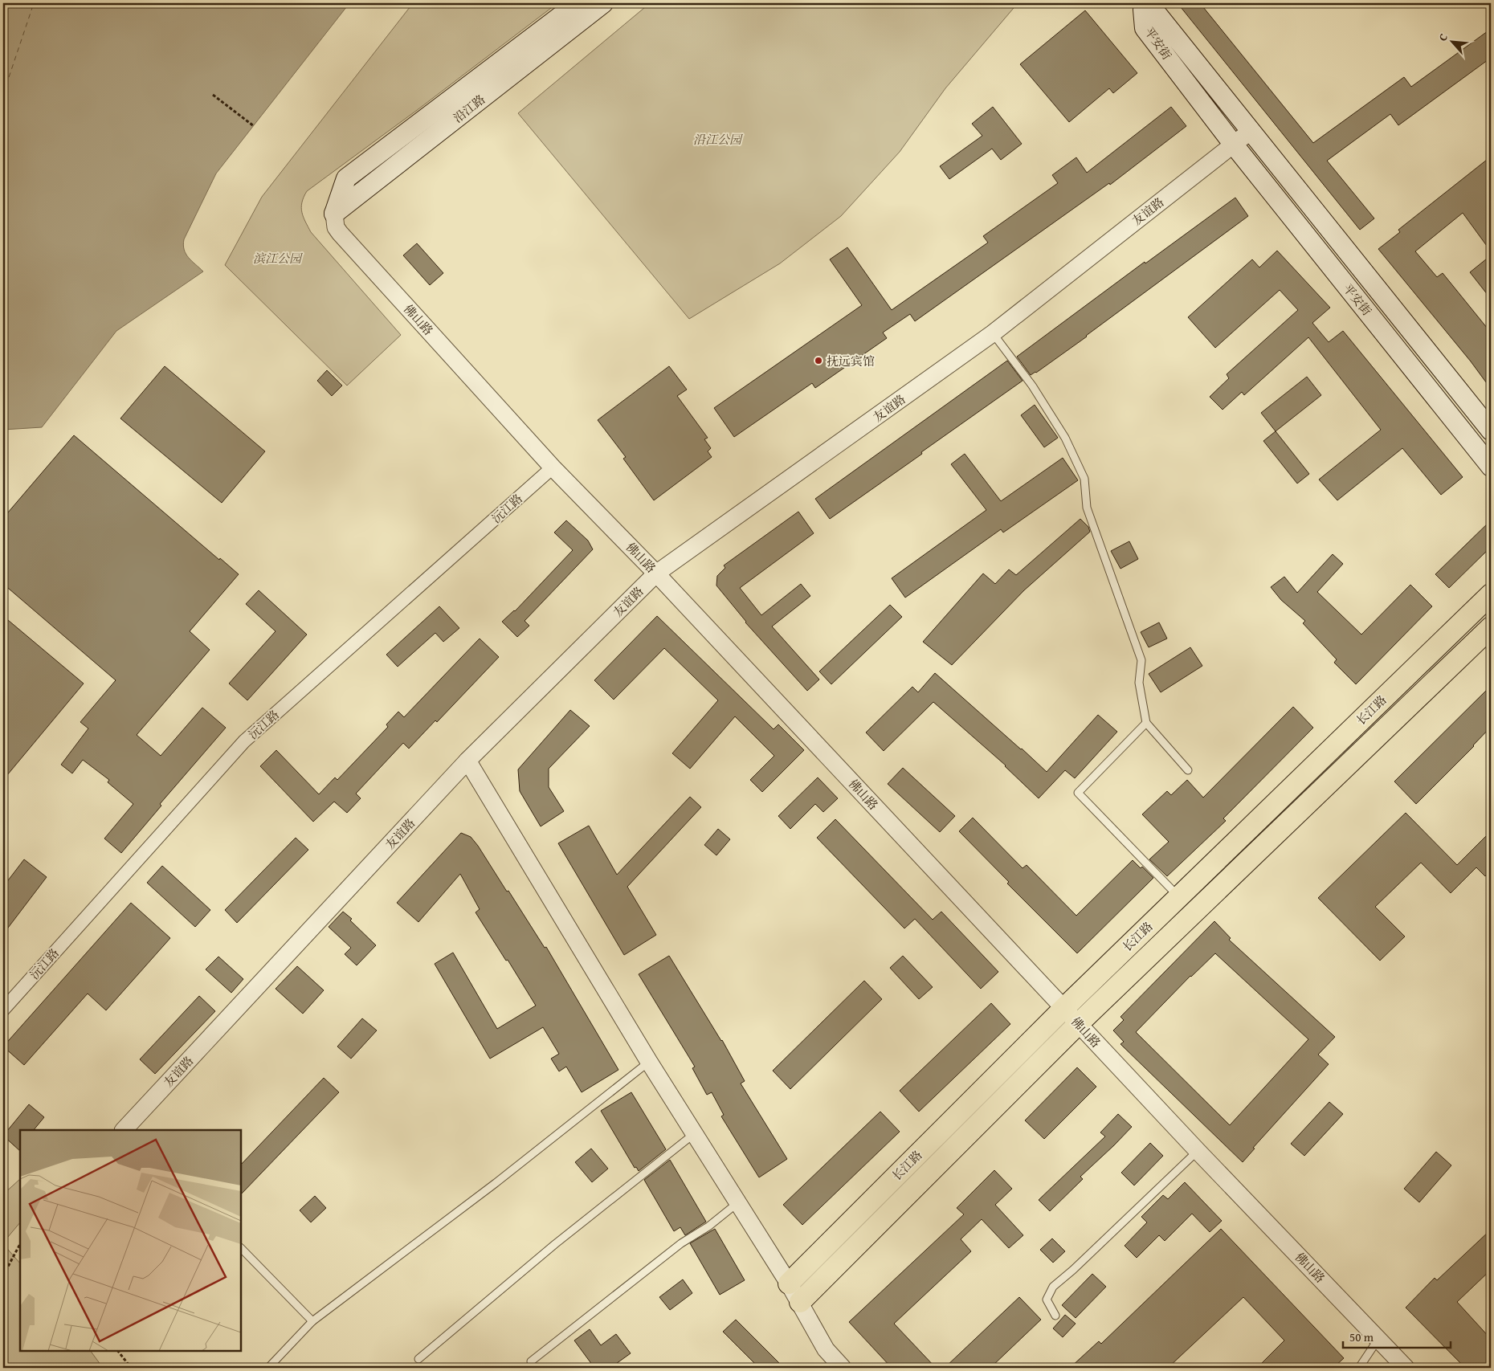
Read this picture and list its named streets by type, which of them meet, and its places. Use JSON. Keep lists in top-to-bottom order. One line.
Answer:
{"streets":{"main road":["平安街","沿江路","长江路"],"street":["友谊路","佛山路","沅江路"]},"crossings":[["平安街","友谊路"],["沿江路","佛山路"],["友谊路","佛山路"],["佛山路","沅江路"],["佛山路","长江路"]],"parks":["沿江公园","滨江公园"],"places":["抚远宾馆"],"scale_bar":"50 m","north":"top left"}
